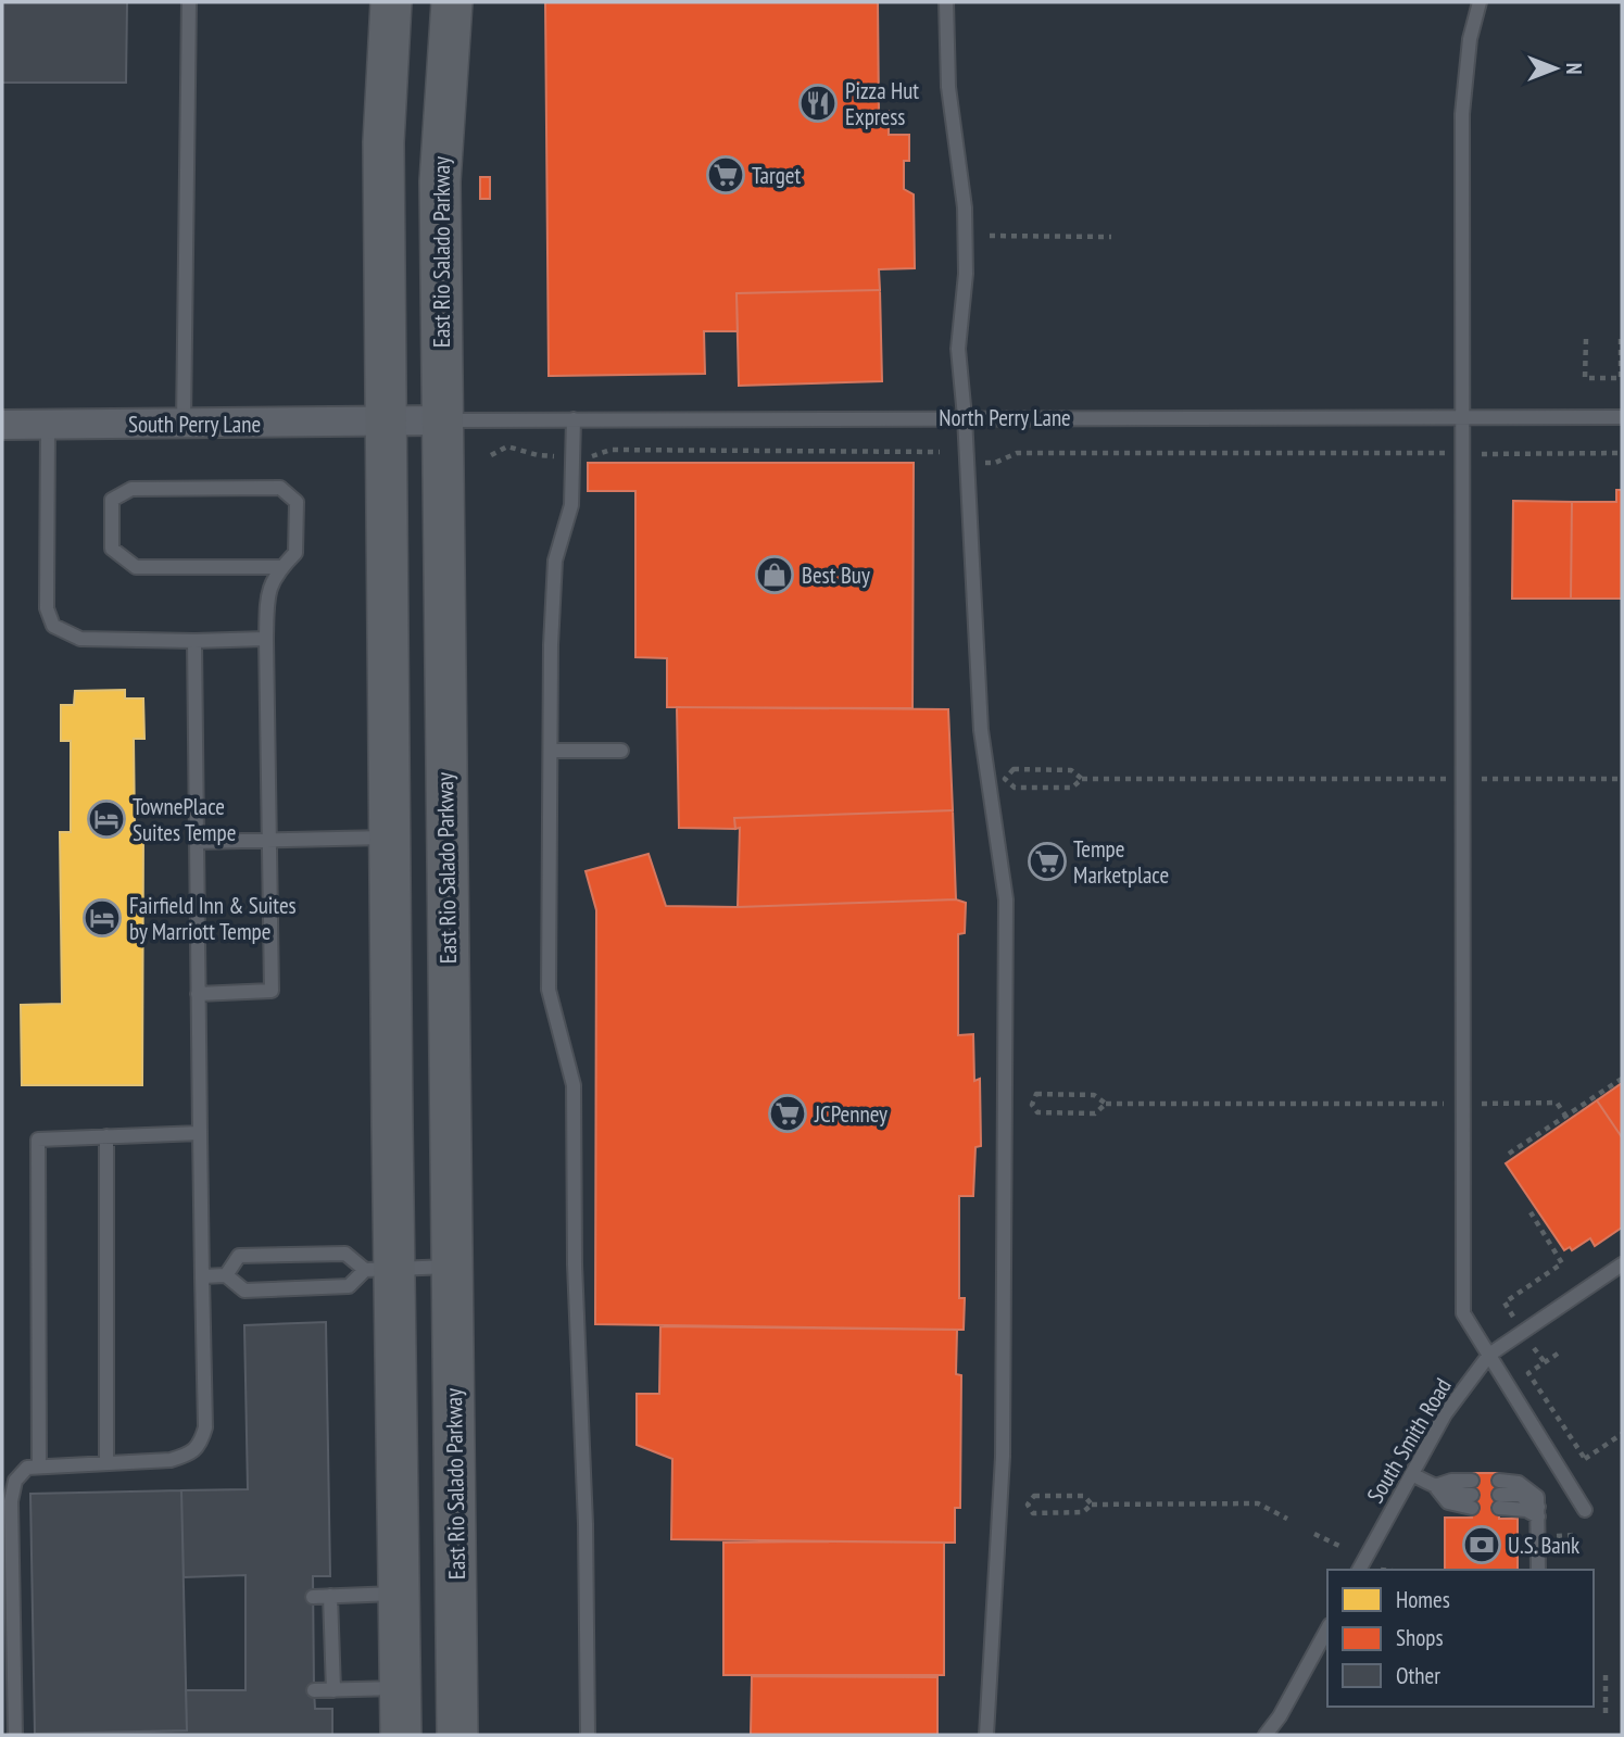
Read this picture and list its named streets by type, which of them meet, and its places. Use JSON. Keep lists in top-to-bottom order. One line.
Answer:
{"streets":{"main road":["East Rio Salado Parkway"],"street":["North Perry Lane","South Perry Lane"],"lane":["South Smith Road"]},"crossings":[["East Rio Salado Parkway","North Perry Lane"],["North Perry Lane","South Perry Lane"]],"places":{"restaurant":["Pizza Hut Express"],"supermarket":["Target","Tempe Marketplace","JCPenney"],"shop":["Best Buy"],"hotel":["TownePlace Suites Tempe","Fairfield Inn & Suites by Marriott Tempe"],"bank":["U.S. Bank"]},"legend":["Homes","Shops","Other"],"north":"right"}
